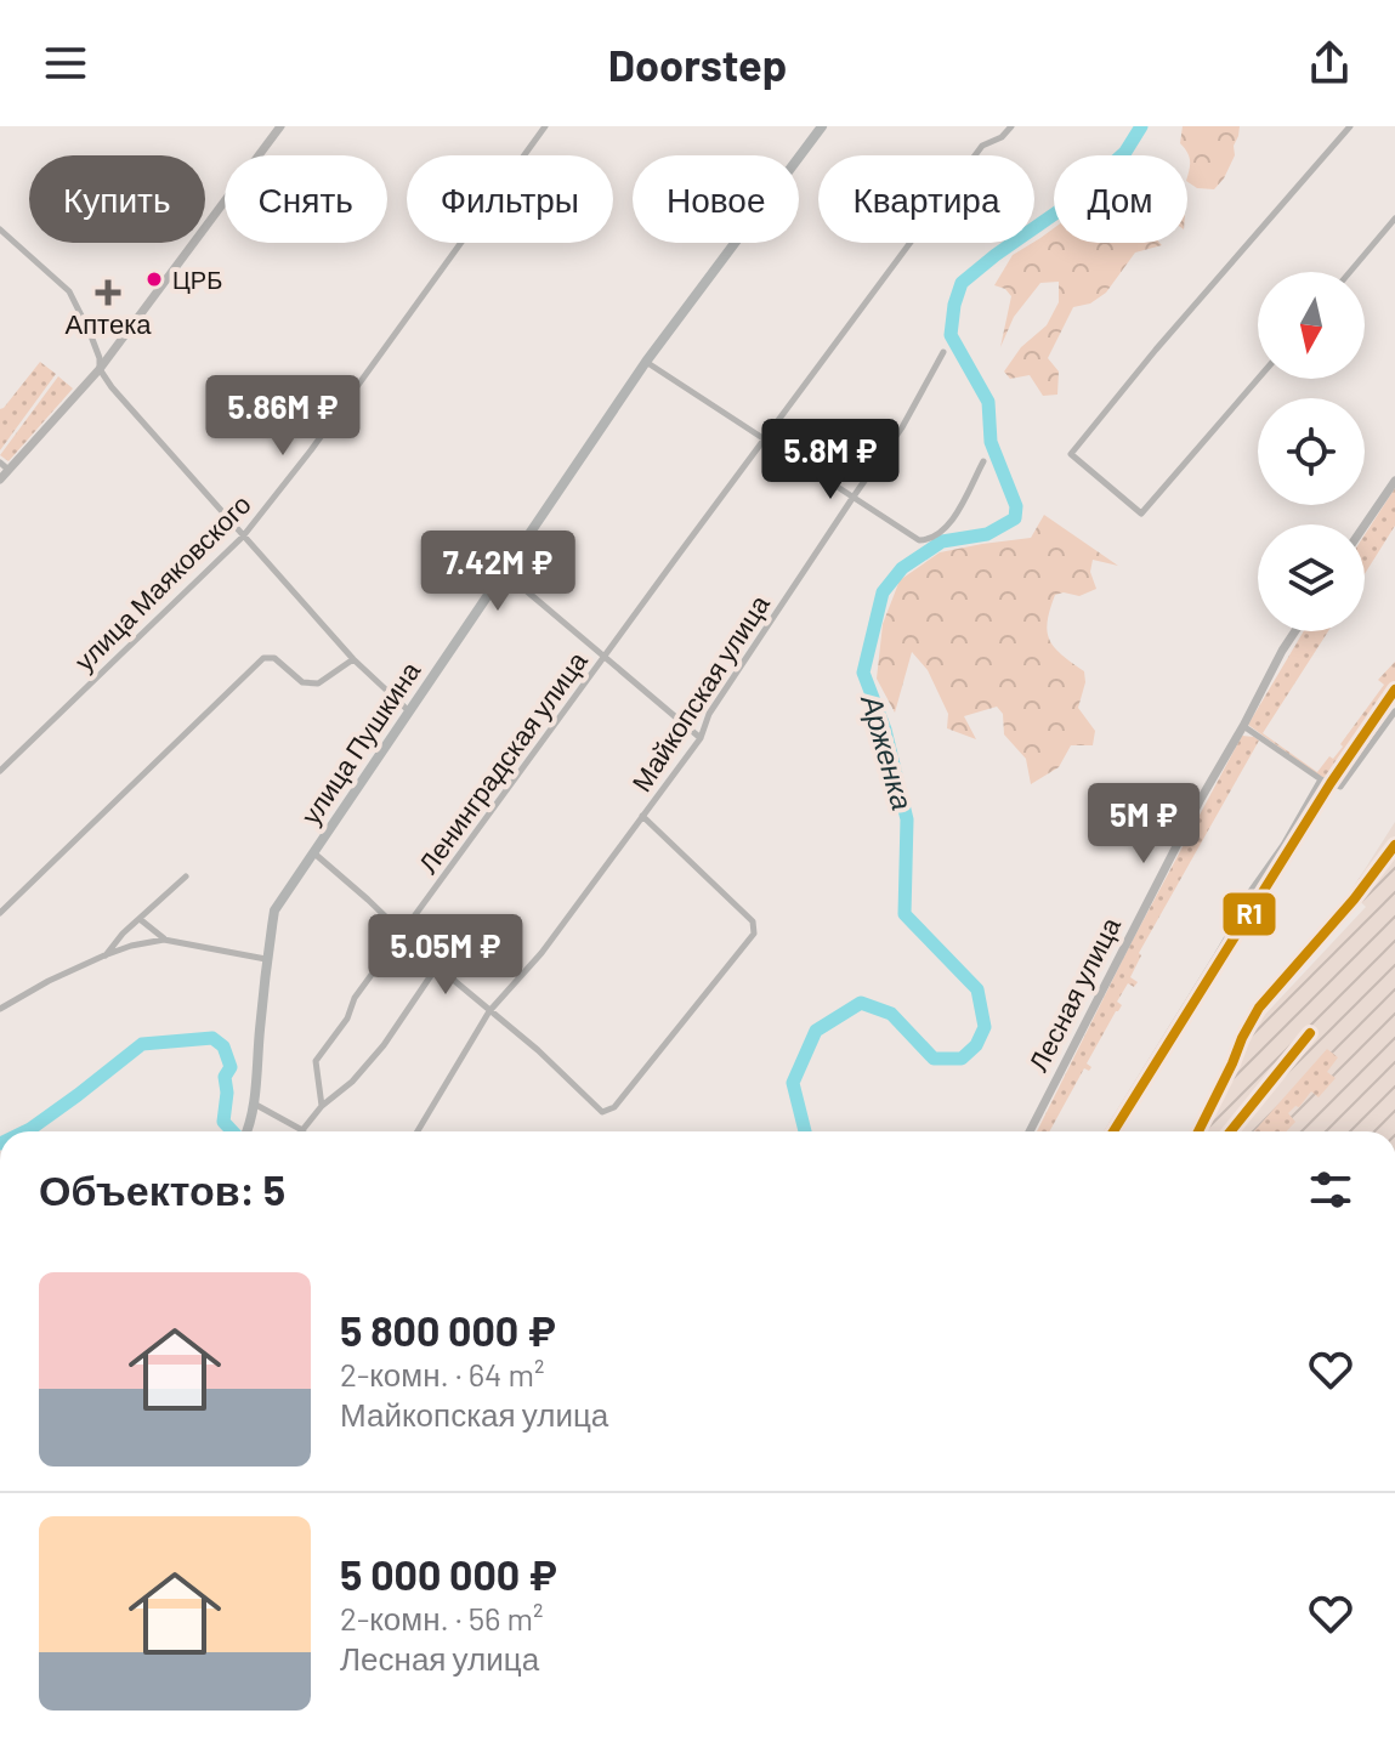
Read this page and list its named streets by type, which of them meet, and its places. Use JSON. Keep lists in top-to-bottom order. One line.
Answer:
{"streets":{"main road":["улица Пушкина"],"street":["улица Маяковского","Майкопская улица","Ленинградская улица","Лесная улица"]},"water":["Арженка"],"places":{"other":["ЦРБ"],"health":["Аптека"]},"lines":["transit line R1"],"north":"bottom","page":{"header":"Doorstep","chip":["Купить","Снять","Фильтры","Новое","Квартира","Дом"],"price":["5.86M ₽","5.8M ₽","7.42M ₽","5M ₽","5.05M ₽"],"heading":"Объектов: 5","list":[{"name":"5 800 000 ₽","note":"2-комн. · 64 m² · Майкопская улица"},{"name":"5 000 000 ₽","note":"2-комн. · 56 m² · Лесная улица"}]}}
